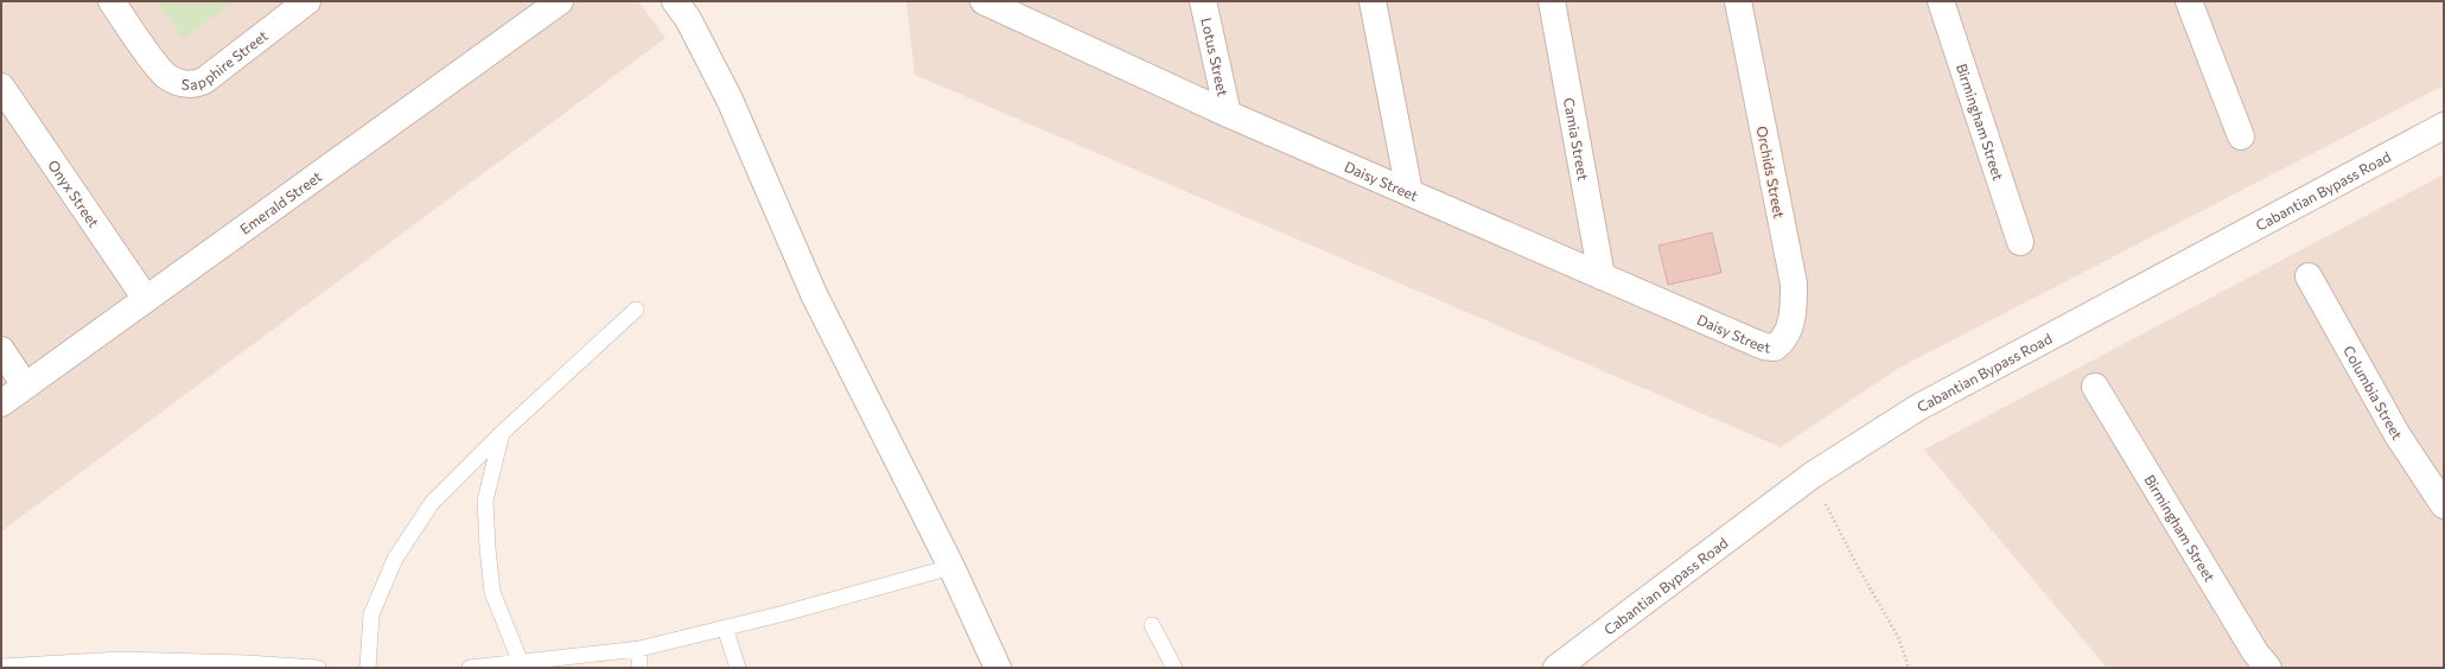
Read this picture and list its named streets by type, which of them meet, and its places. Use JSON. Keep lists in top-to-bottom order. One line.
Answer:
{"streets":{"street":["Sapphire Street","Lotus Street","Birmingham Street","Camia Street","Orchids Street","Daisy Street","Cabantian Bypass Road","Onyx Street","Emerald Street","Columbia Street"]},"crossings":[["Lotus Street","Daisy Street"],["Camia Street","Daisy Street"],["Orchids Street","Daisy Street"],["Onyx Street","Emerald Street"]]}
